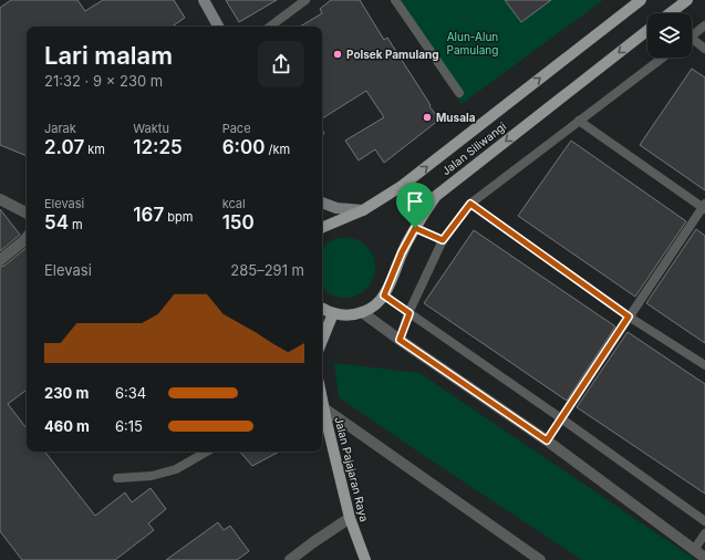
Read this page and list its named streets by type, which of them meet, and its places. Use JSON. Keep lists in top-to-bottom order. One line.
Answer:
{"streets":{"main road":["Jalan Siliwangi","Jalan Pajajaran Raya"]},"parks":["Alun-Alun Pamulang"],"places":["Polsek Pamulang","Musala"],"page":{"heading":["Lari malam","21:32 · 9 × 230 m"],"stats":[["Jarak","2.07 km"],["Waktu","12:25"],["Pace","6:00 /km"],["Elevasi","54 m"],["167 bpm"],["kcal","150"]],"chart":["Elevasi","285–291 m"],"list":[{"name":"230 m","note":"6:34"},{"name":"460 m","note":"6:15"}]}}
